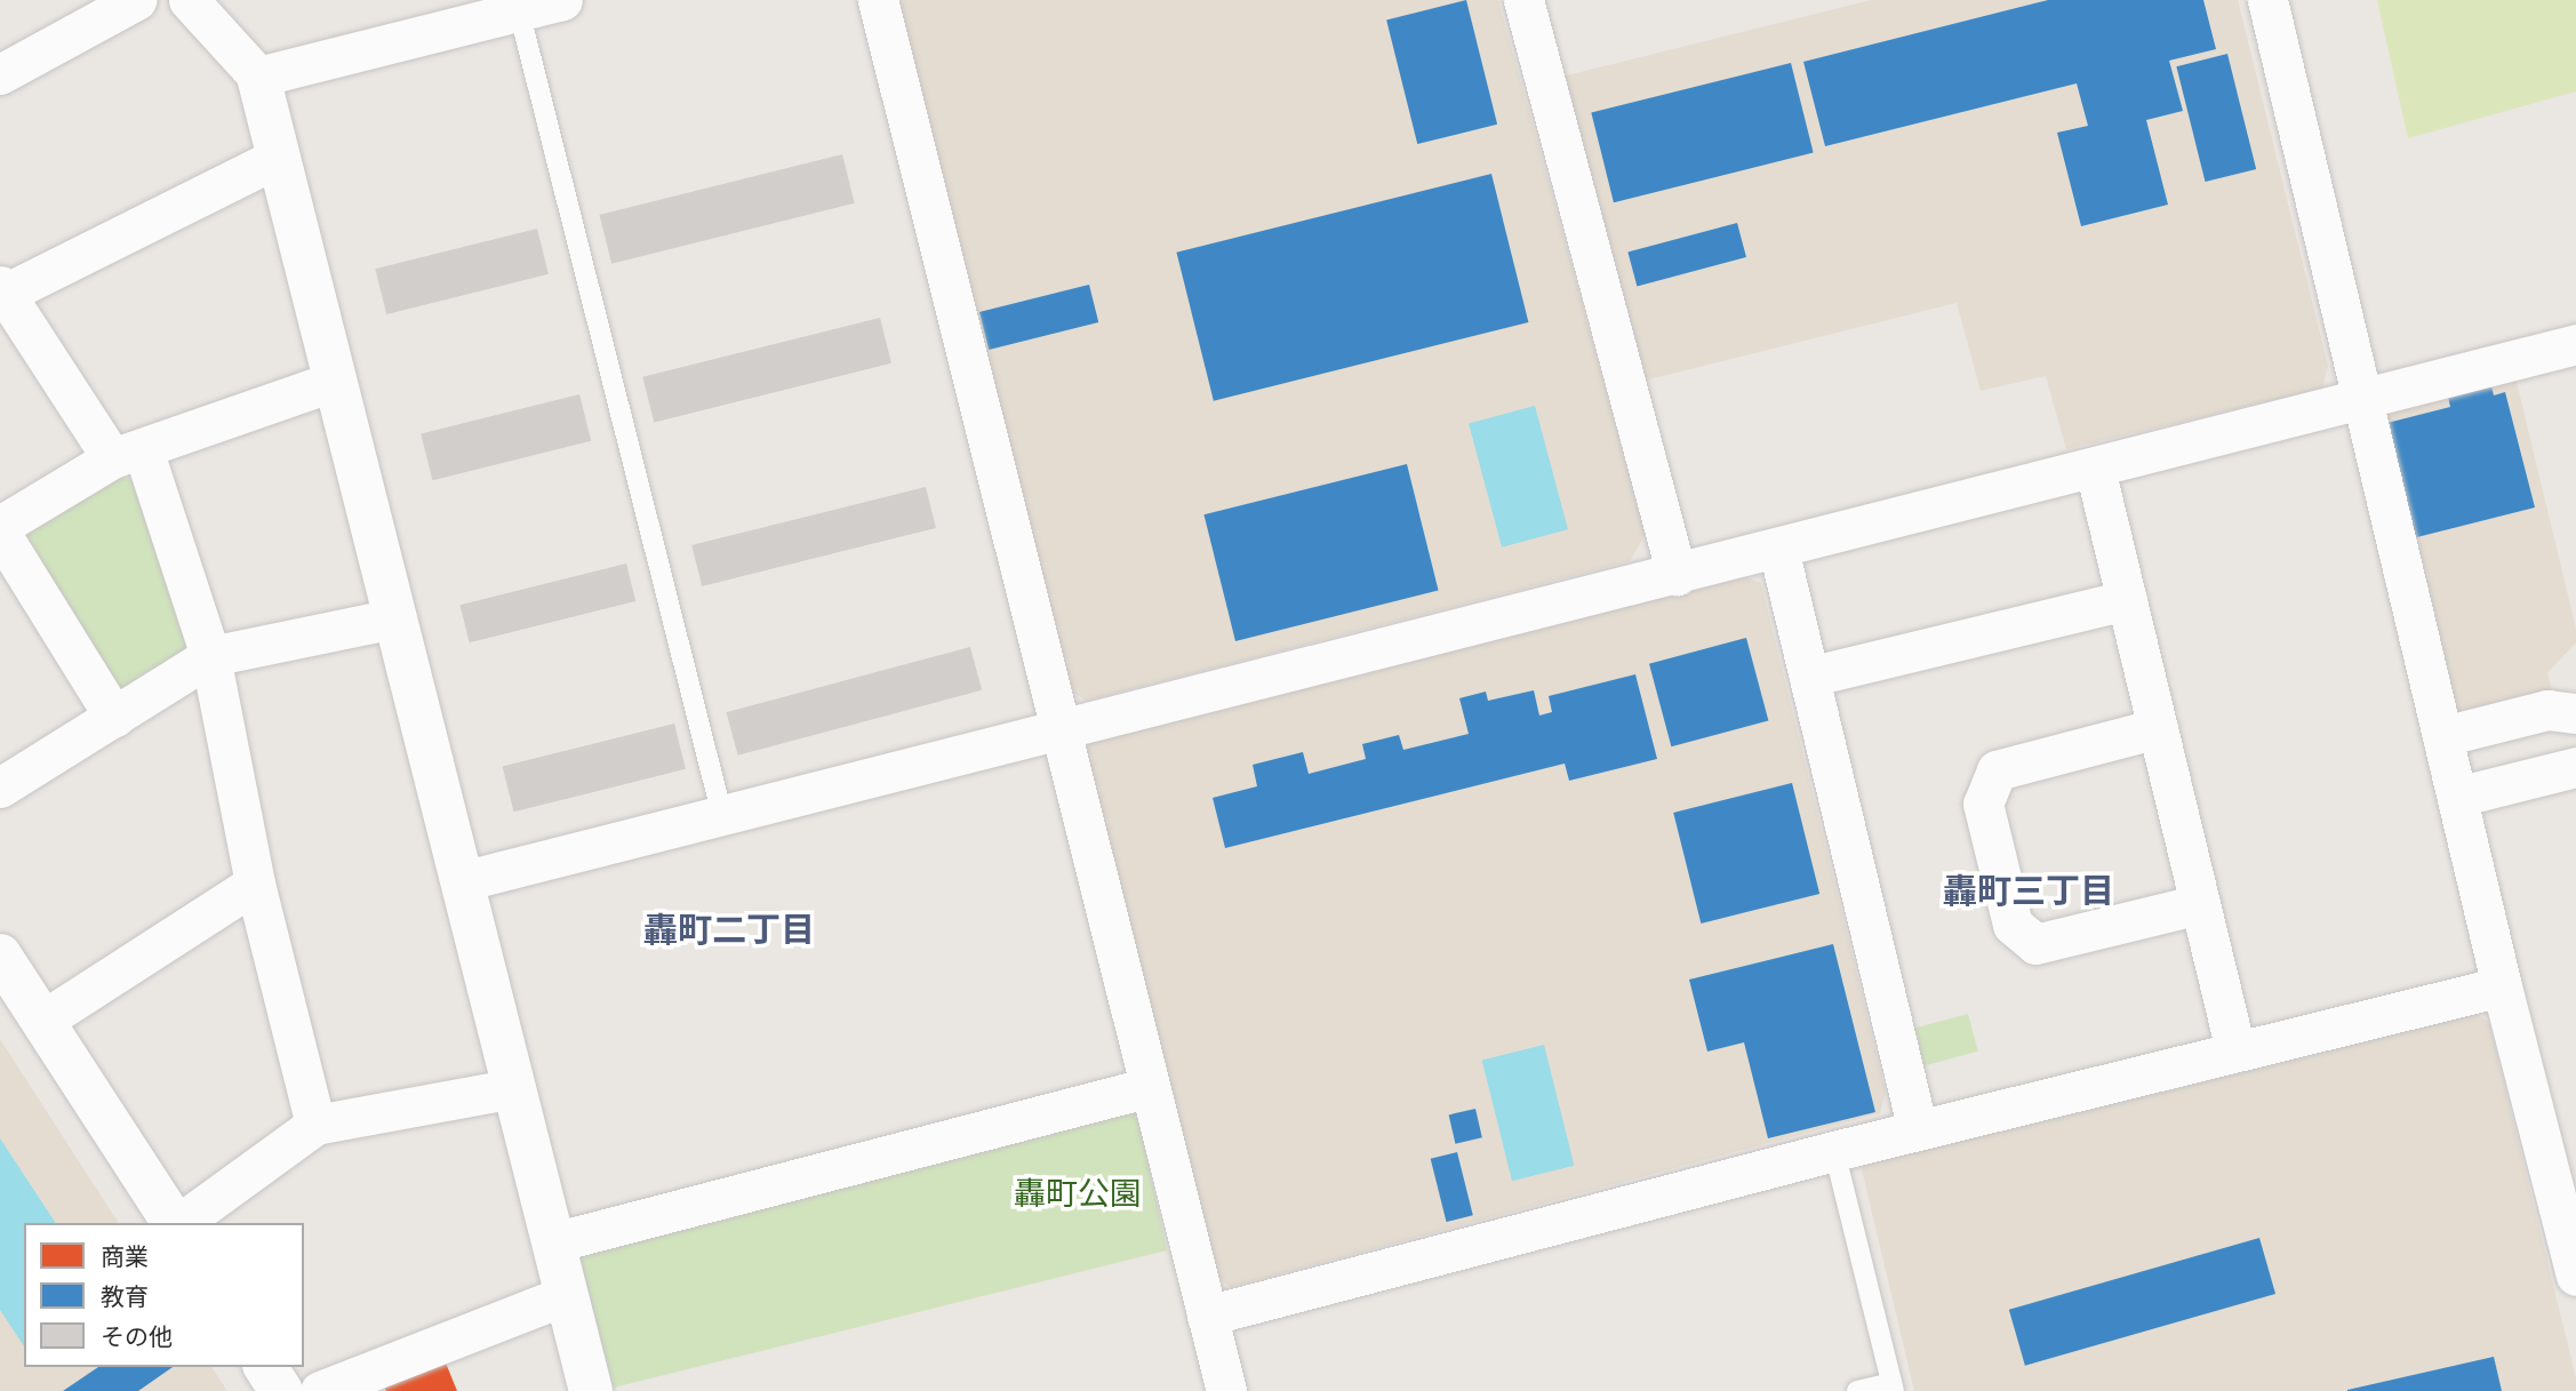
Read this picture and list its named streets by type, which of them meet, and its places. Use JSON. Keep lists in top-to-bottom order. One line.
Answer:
{"districts":["轟町三丁目","轟町二丁目"],"parks":["轟町公園"],"legend":["商業","教育","その他"]}
